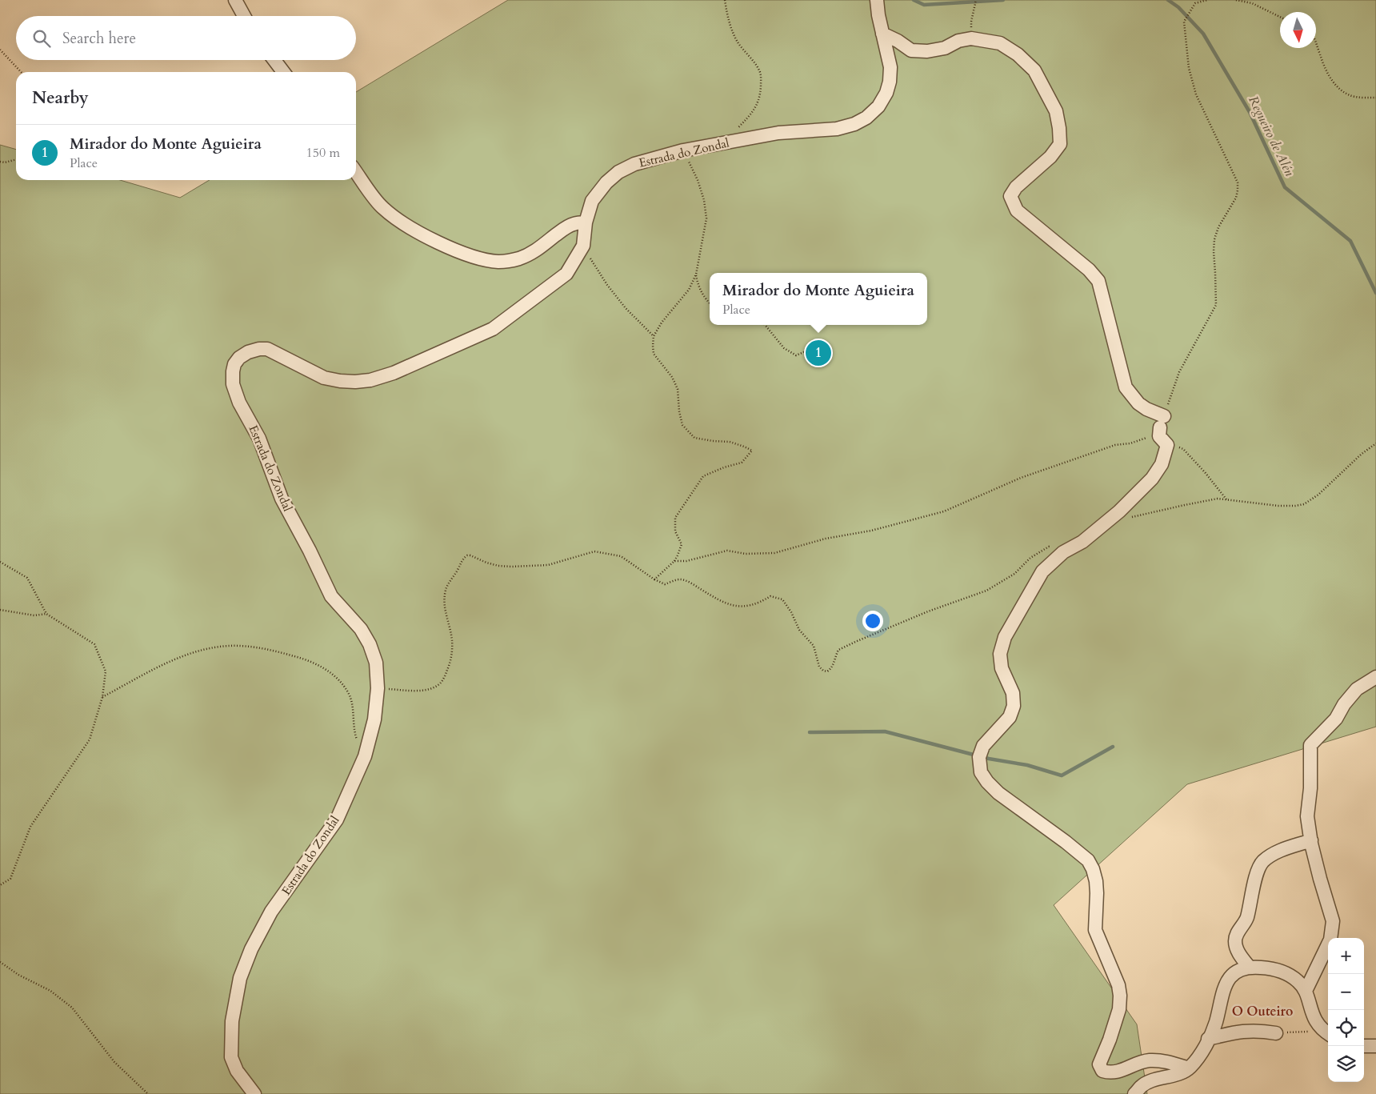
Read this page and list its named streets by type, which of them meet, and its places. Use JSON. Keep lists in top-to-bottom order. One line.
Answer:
{"streets":{"street":["Estrada do Zondal"]},"districts":["O Outeiro"],"water":["Regueiro de Alén"],"north":"bottom","page":{"search":"Search here","heading":"Nearby","list":[{"mark":"1","name":"Mirador do Monte Aguieira","note":"Place","value":"150 m"}],"popup":["Mirador do Monte Aguieira","Place"],"pins":"1","map_buttons":["+","−"]}}
